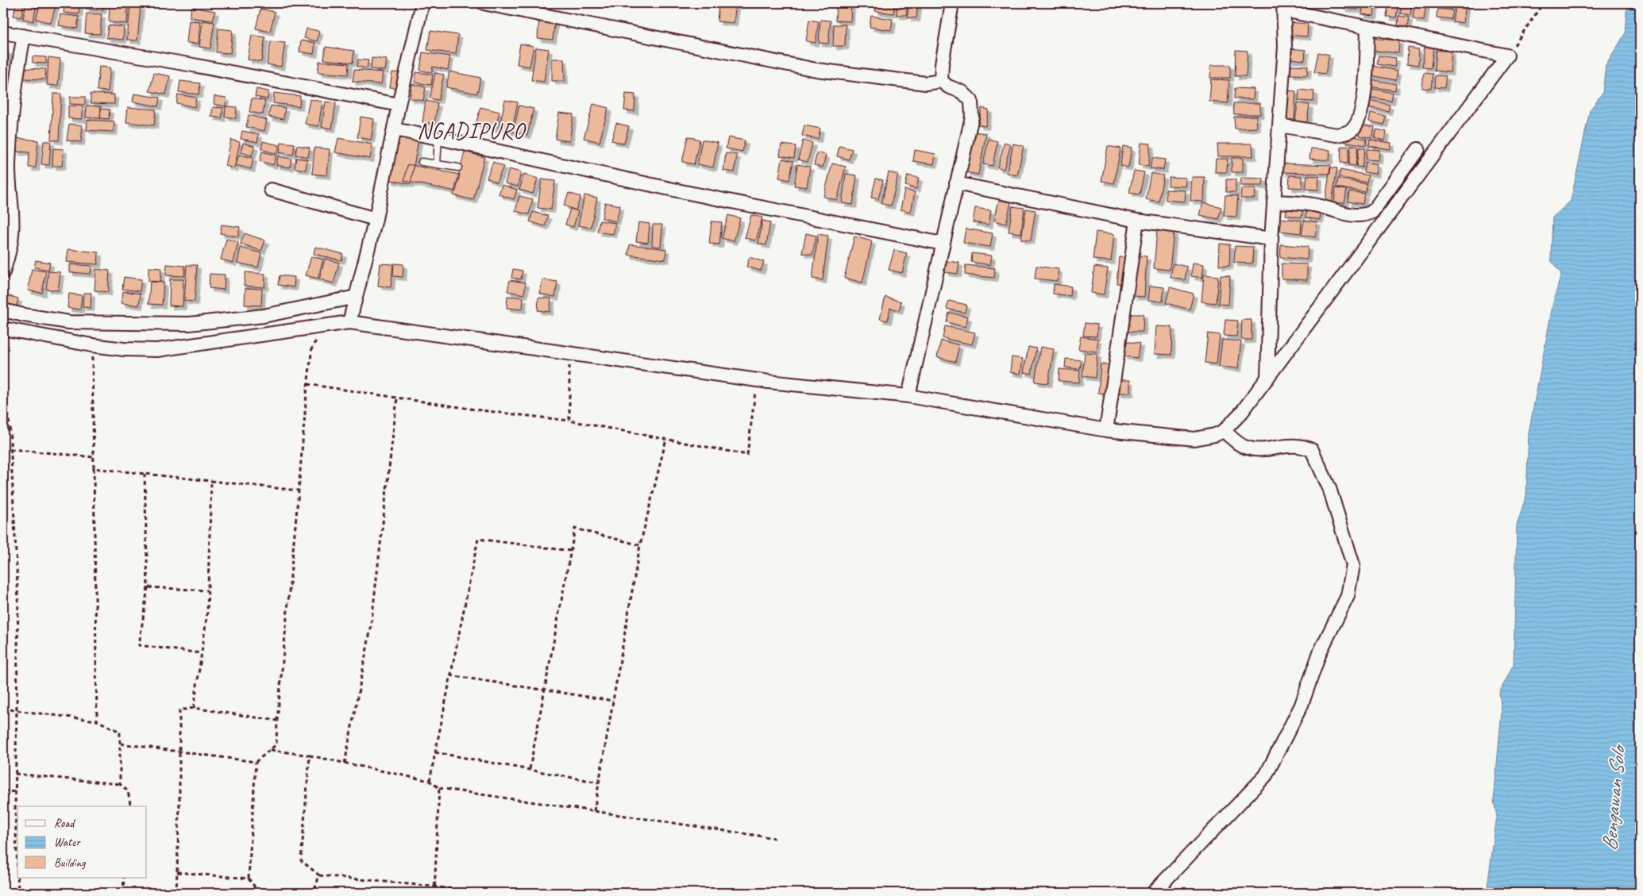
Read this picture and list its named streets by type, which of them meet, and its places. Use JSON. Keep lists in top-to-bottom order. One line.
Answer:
{"districts":["NGADIPURO"],"water":["Bengawan Solo"],"legend":["Road","Water","Building"]}
